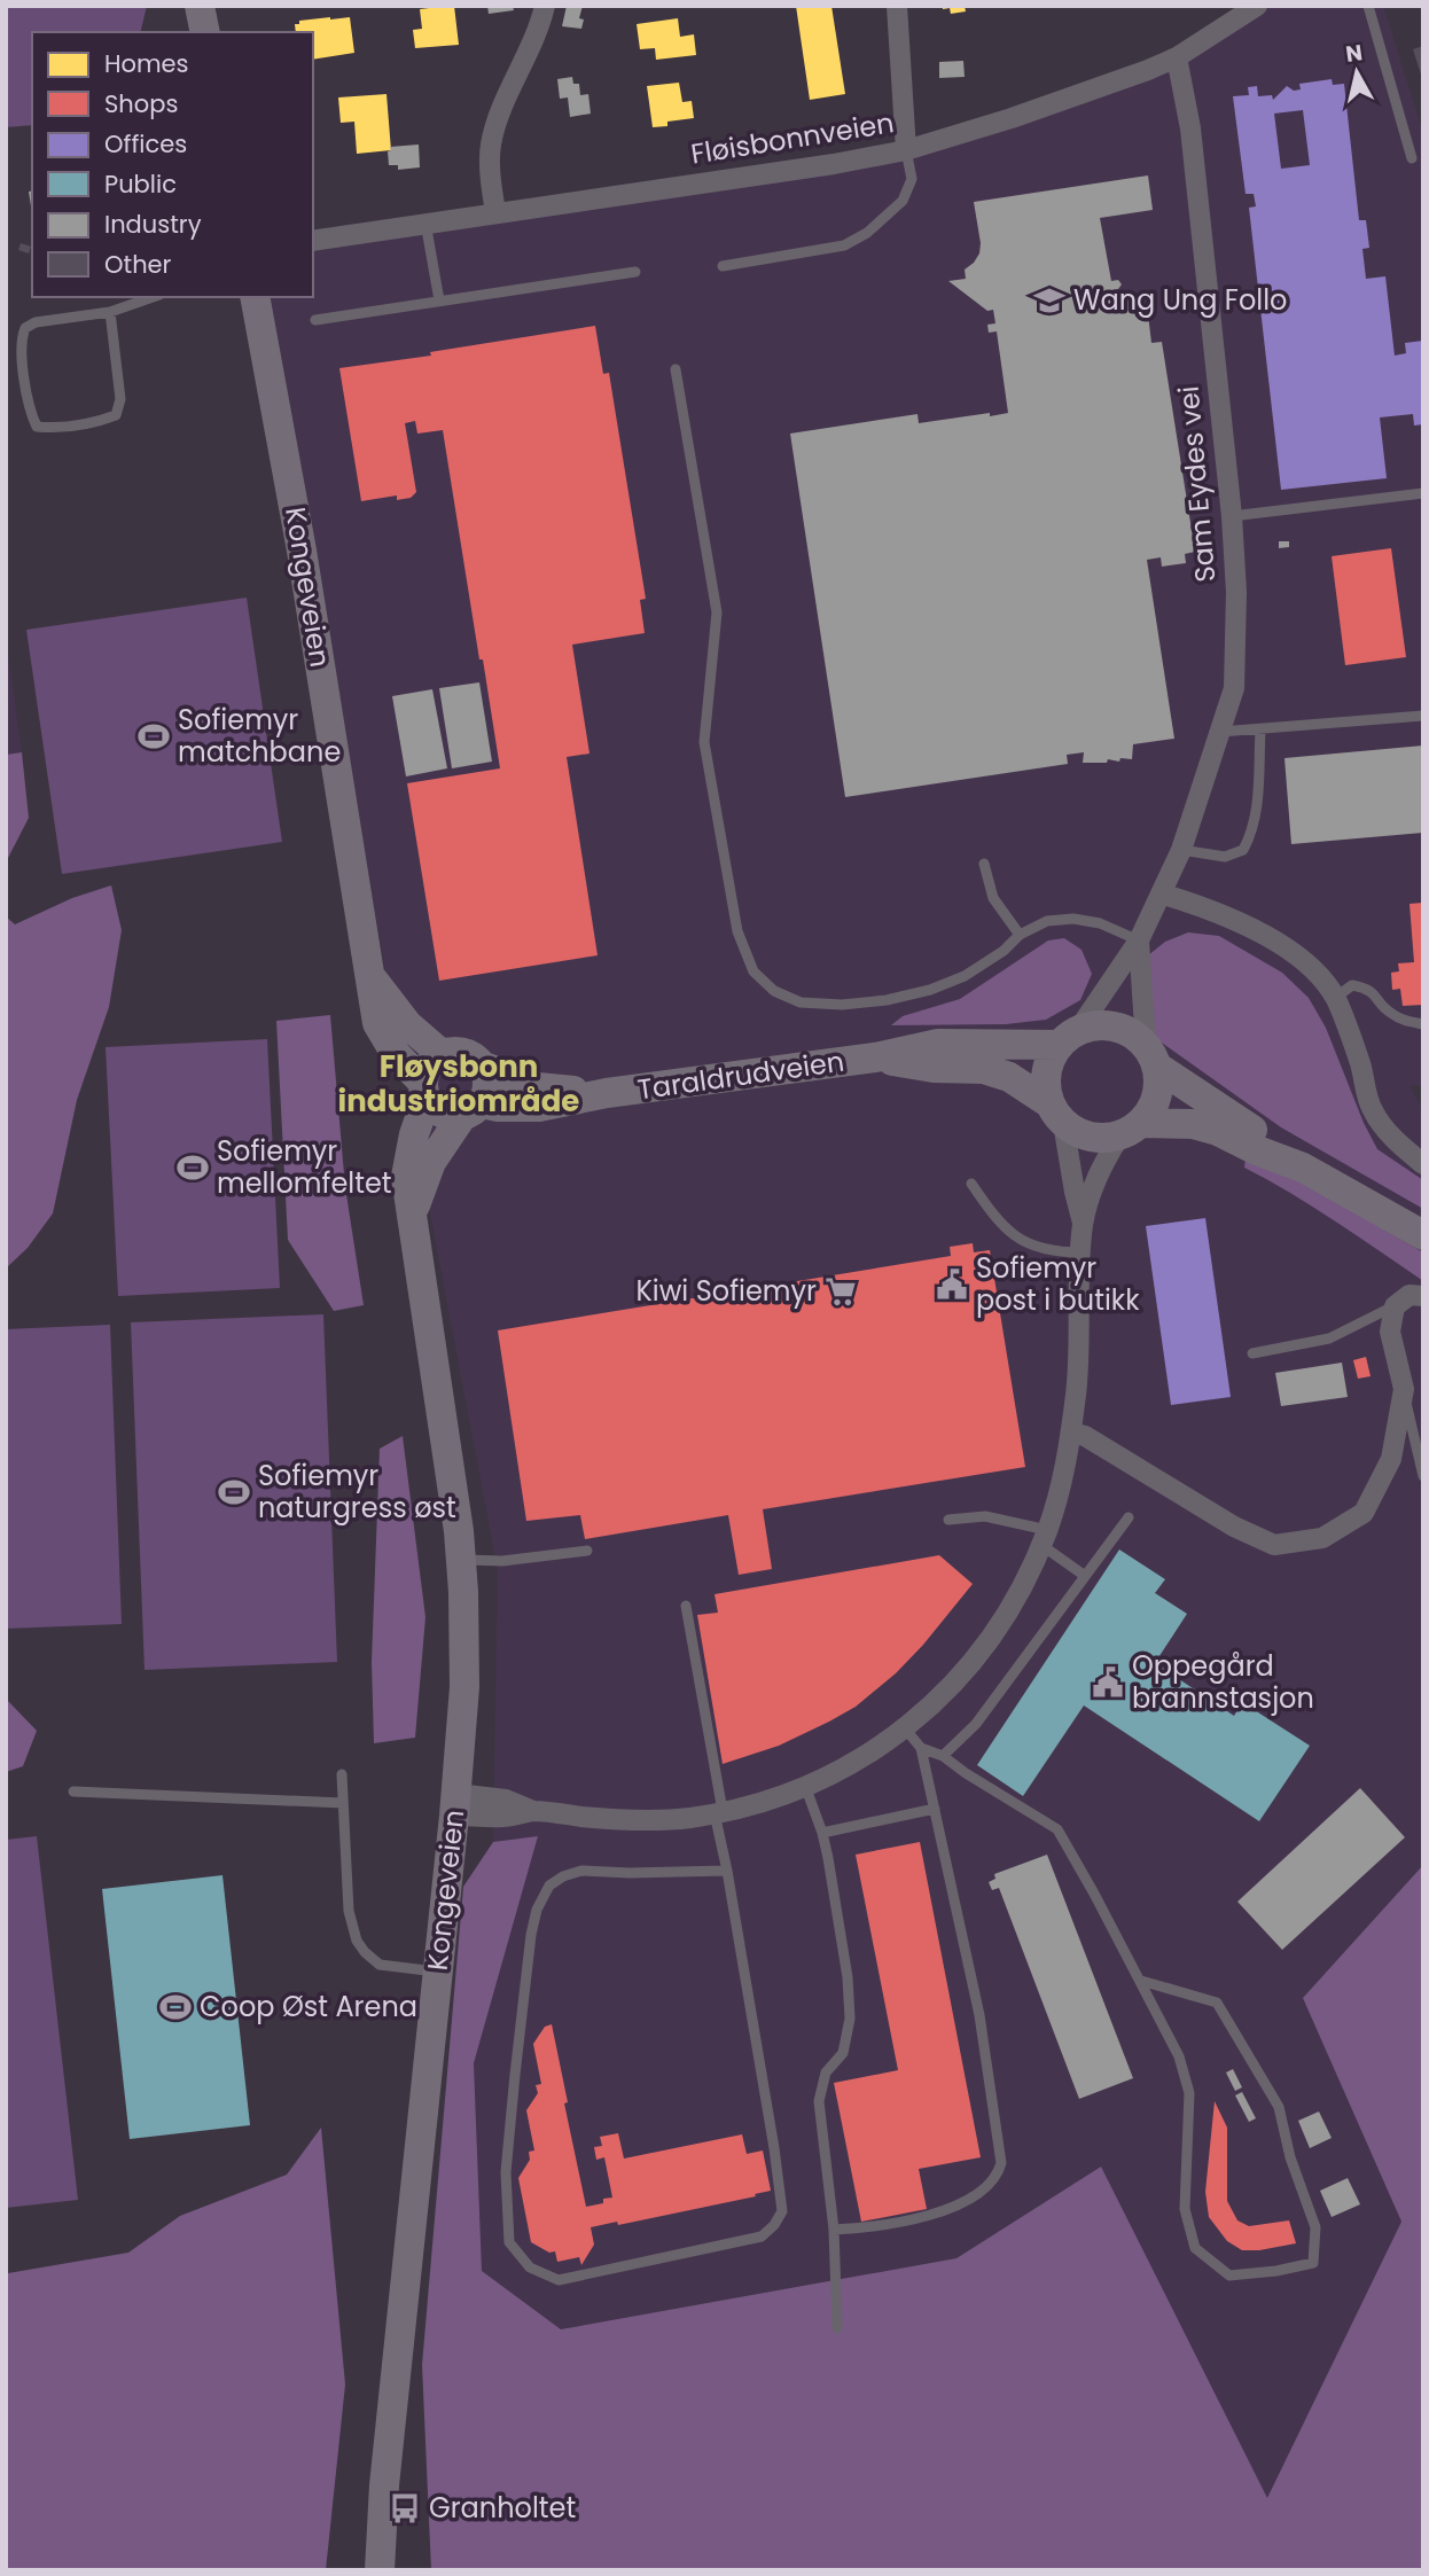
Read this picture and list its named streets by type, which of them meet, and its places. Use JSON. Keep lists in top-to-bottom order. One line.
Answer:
{"streets":{"main road":["Kongeveien","Taraldrudveien"],"street":["Fløisbonnveien","Sam Eydes vei"]},"crossings":[["Fløisbonnveien","Sam Eydes vei"],["Sam Eydes vei","Taraldrudveien"],["Kongeveien","Taraldrudveien"]],"districts":["Fløysbonn industriområde"],"places":{"school or university":["Wang Ung Follo"],"sports":["Sofiemyr matchbane","Sofiemyr mellomfeltet","Sofiemyr naturgress øst","Coop Øst Arena"],"public building":["Sofiemyr post i butikk","Oppegård brannstasjon"],"supermarket":["Kiwi Sofiemyr"],"bus stop":["Granholtet"]},"legend":["Homes","Shops","Offices","Public","Industry","Other"],"north":"top"}
